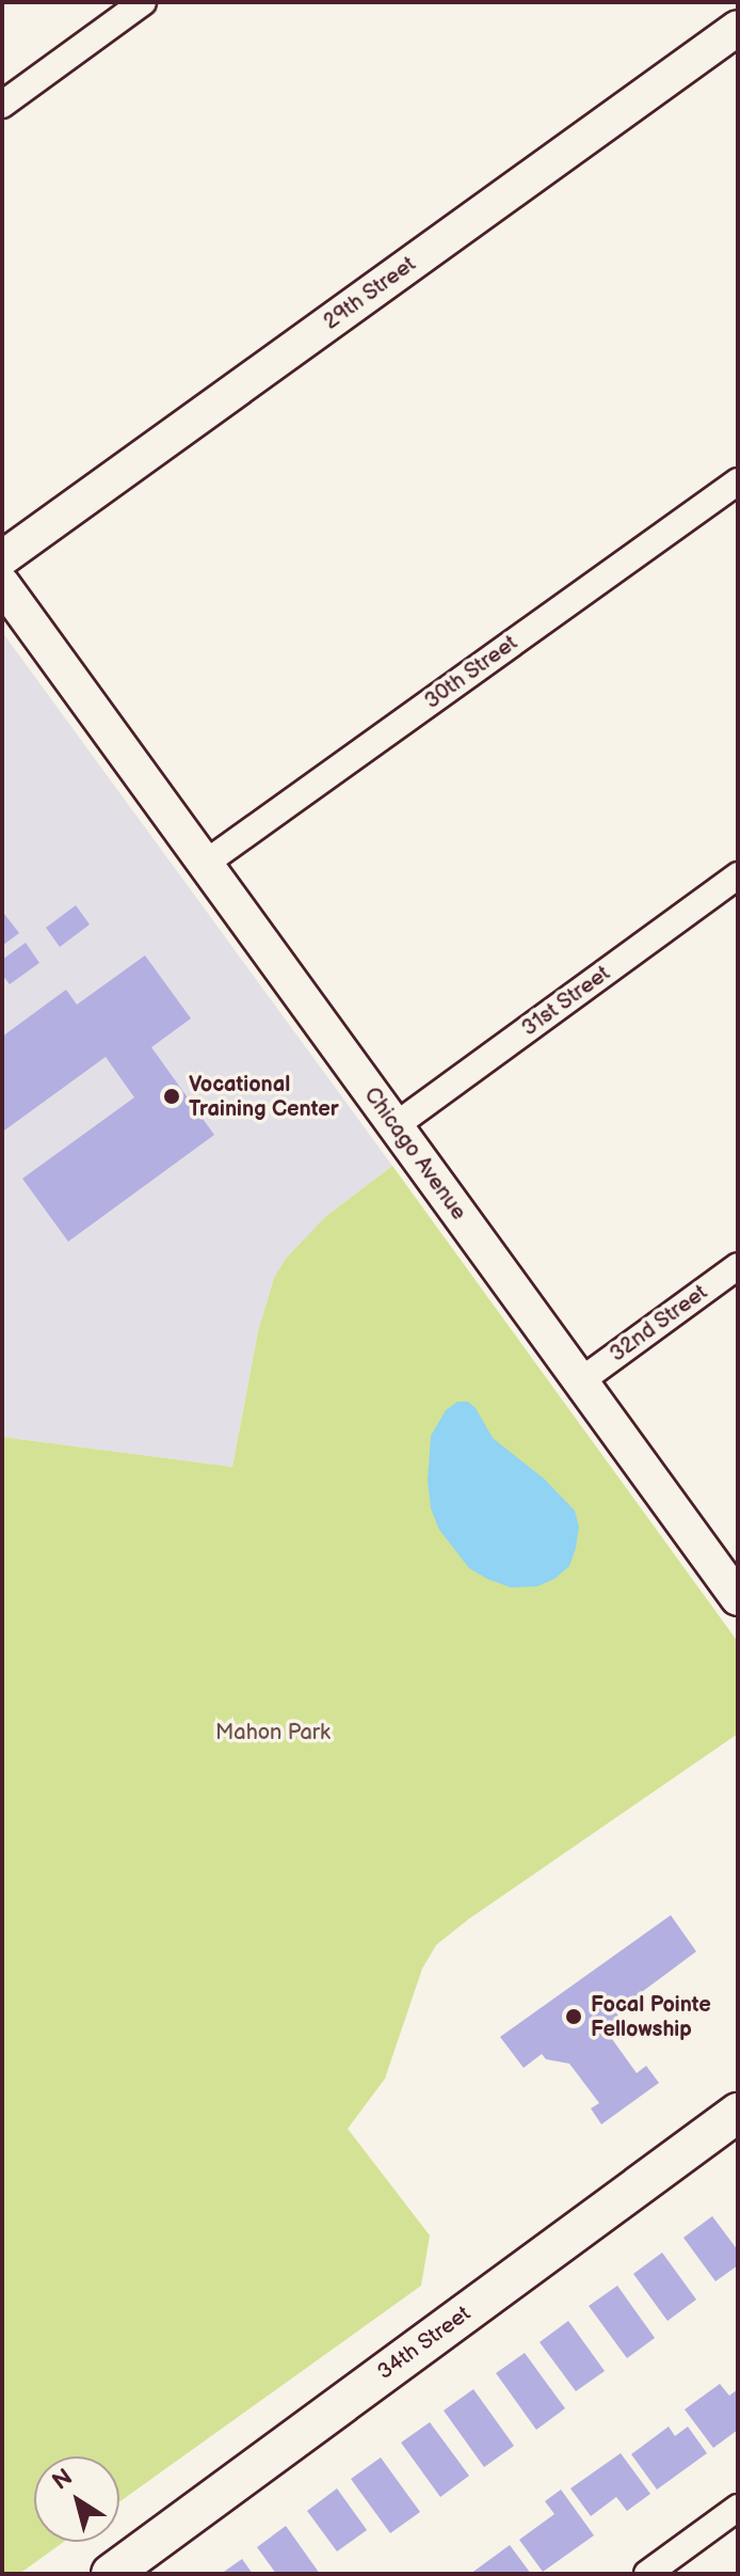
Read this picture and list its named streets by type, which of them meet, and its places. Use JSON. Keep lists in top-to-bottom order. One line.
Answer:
{"streets":{"main road":["34th Street"],"street":["29th Street","30th Street","31st Street","Chicago Avenue","32nd Street"]},"crossings":[["30th Street","Chicago Avenue"],["31st Street","Chicago Avenue"],["Chicago Avenue","32nd Street"]],"parks":["Mahon Park"],"places":["Vocational Training Center","Focal Pointe Fellowship"],"north":"top left"}
